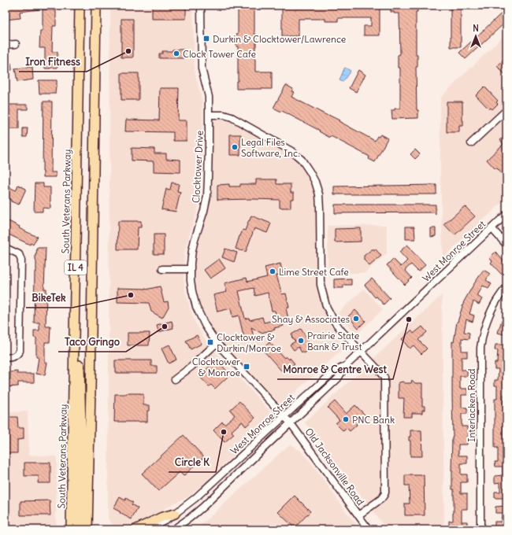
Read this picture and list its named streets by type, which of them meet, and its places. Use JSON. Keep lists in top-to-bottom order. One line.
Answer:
{"streets":{"highway":["South Veterans Parkway","IL 4"],"street":["Clocktower Drive","West Monroe Street","Interlacken Road","Old Jacksonville Road"]},"crossings":[["Clocktower Drive","West Monroe Street"],["Clocktower Drive","Old Jacksonville Road"],["West Monroe Street","Old Jacksonville Road"]],"places":{"transit":["Durkin & Clocktower/Lawrence","Clocktower & Durkin/Monroe","Clocktower & Monroe"],"other":["Iron Fitness","Clock Tower Cafe","Legal Files Software, Inc.","Lime Street Cafe","BikeTek","Shay & Associates","Monroe & Centre West","Taco Gringo","Prairie State Bank & Trust","PNC Bank","Circle K"]},"north":"top"}
